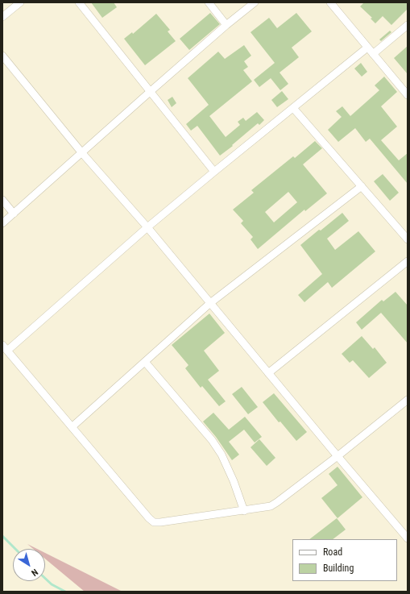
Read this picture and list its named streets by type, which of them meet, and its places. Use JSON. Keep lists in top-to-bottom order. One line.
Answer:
{"legend":["Road","Building"],"north":"bottom right"}
